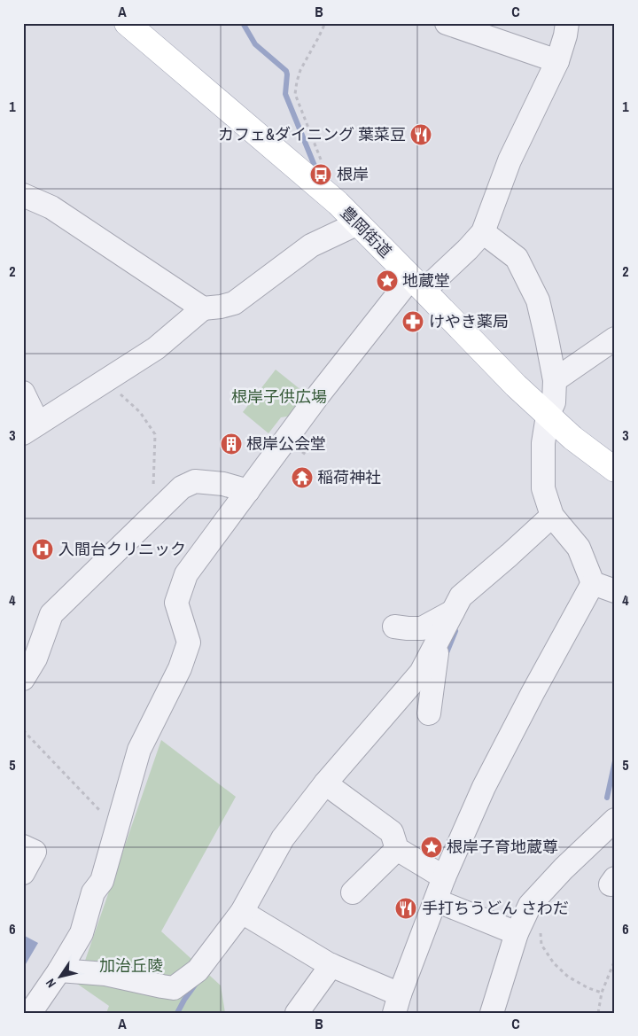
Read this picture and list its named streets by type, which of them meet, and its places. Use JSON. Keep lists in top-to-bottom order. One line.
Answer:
{"streets":{"main road":["豊岡街道"]},"parks":["根岸子供広場","加治丘陵"],"places":{"restaurant":["カフェ&ダイニング 葉菜豆","手打ちうどん さわだ"],"bus stop":["根岸"],"place":["地蔵堂","根岸子育地蔵尊"],"pharmacy":["けやき薬局"],"building":["根岸公会堂"],"temple":["稲荷神社"],"hospital":["入間台クリニック"]},"north":"bottom left","grid":{"columns":["A","B","C"],"rows":["1","2","3","4","5","6"]}}
